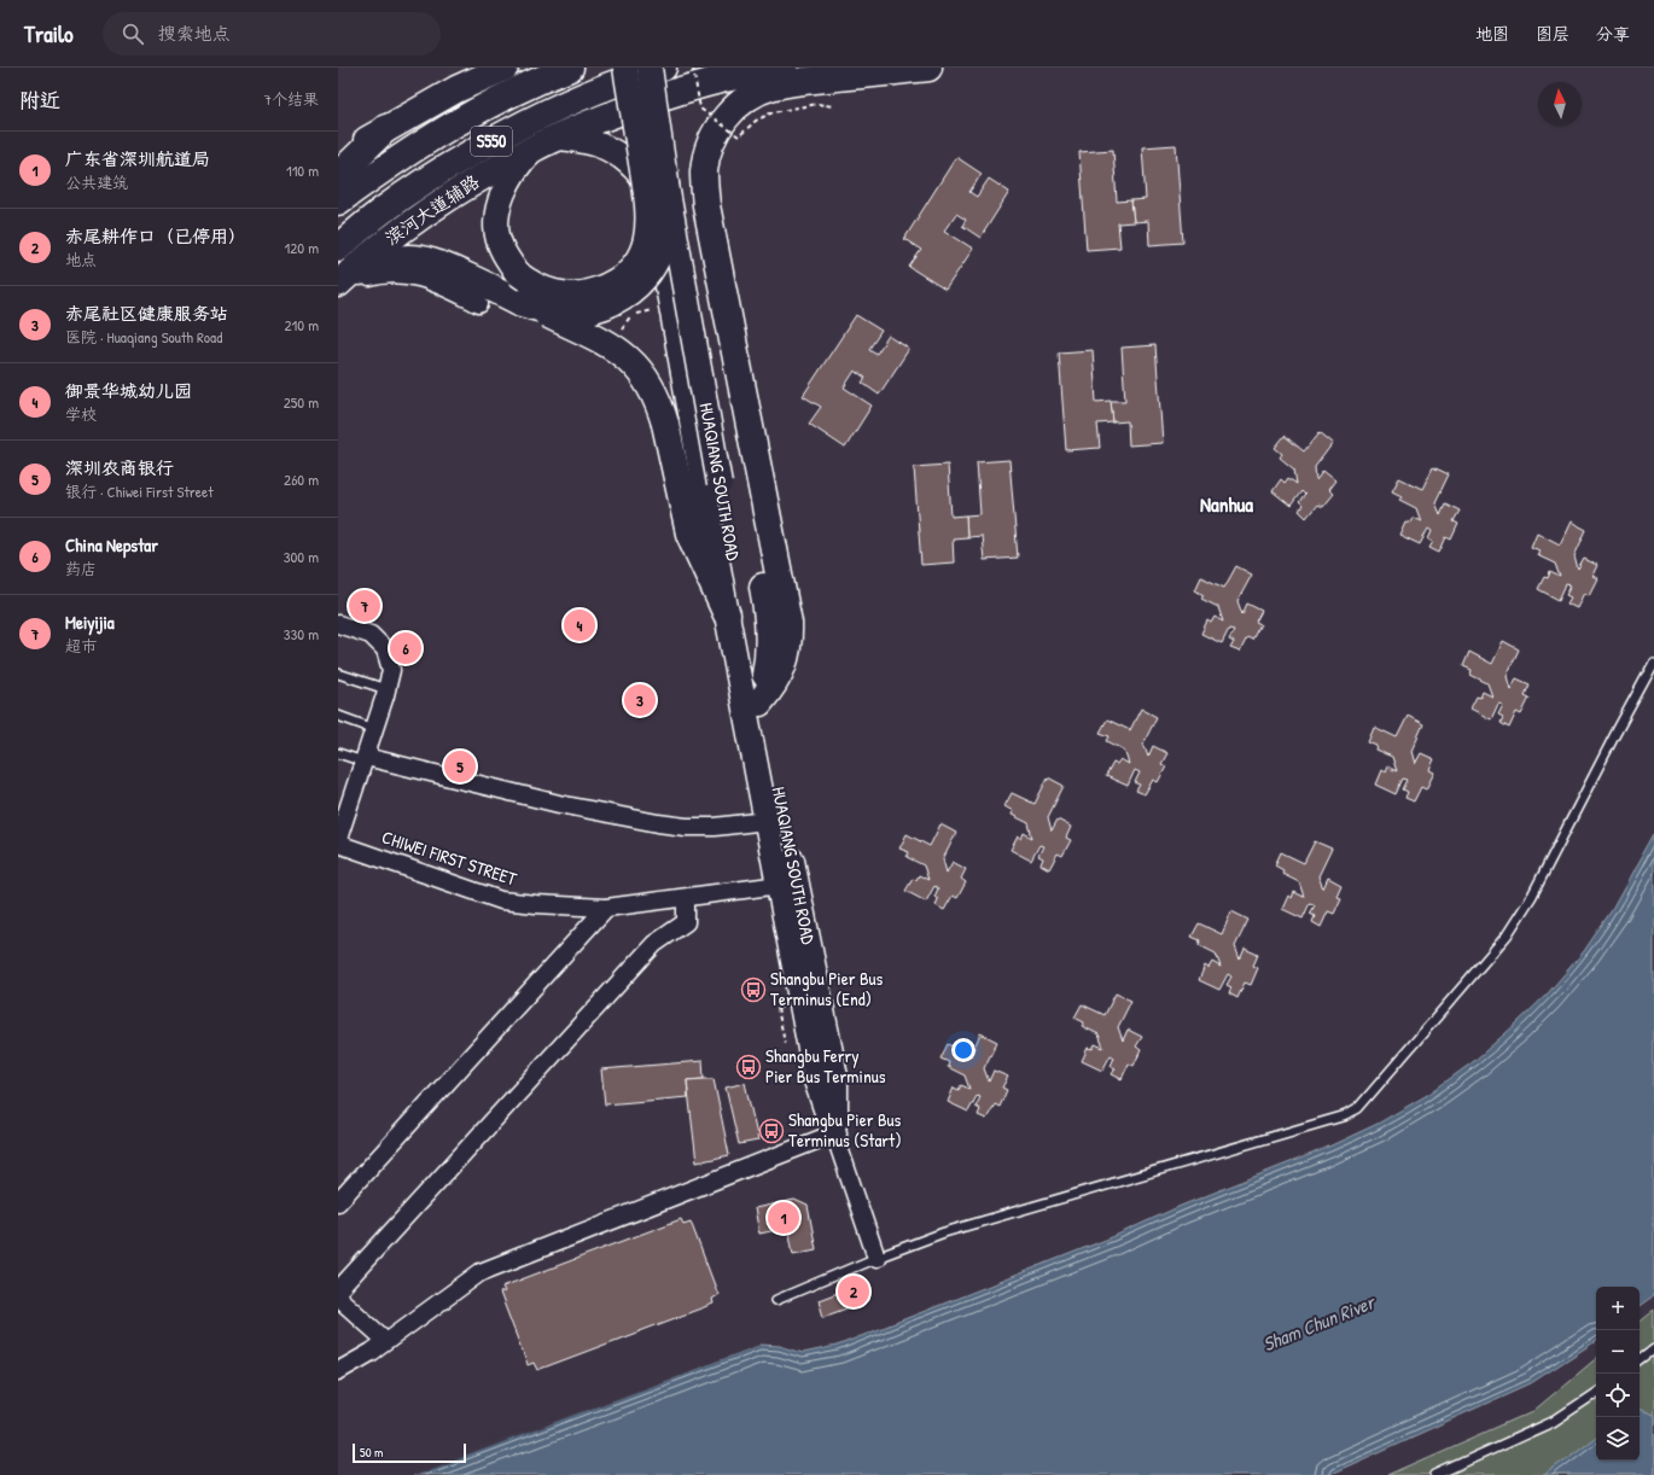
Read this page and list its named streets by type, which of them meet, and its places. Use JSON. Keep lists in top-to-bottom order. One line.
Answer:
{"streets":{"main road":["S550","滨河大道辅路","HUAQIANG SOUTH ROAD"],"street":["CHIWEI FIRST STREET"]},"crossings":[["滨河大道辅路","HUAQIANG SOUTH ROAD"],["HUAQIANG SOUTH ROAD","CHIWEI FIRST STREET"]],"districts":["Nanhua"],"water":["Sham Chun River"],"places":{"bus stop":["Shangbu Pier Bus Terminus (End)","Shangbu Ferry Pier Bus Terminus","Shangbu Pier Bus Terminus (Start)"]},"scale_bar":"50 m","north":"top","page":{"header":"Trailo","search":"搜索地点","nav":["地图","图层","分享"],"heading":["附近","7个结果"],"list":[{"mark":"1","name":"广东省深圳航道局","note":"公共建筑","value":"110 m"},{"mark":"2","name":"赤尾耕作口（已停用）","note":"地点","value":"120 m"},{"mark":"3","name":"赤尾社区健康服务站","note":"医院 · Huaqiang South Road","value":"210 m"},{"mark":"4","name":"御景华城幼儿园","note":"学校","value":"250 m"},{"mark":"5","name":"深圳农商银行","note":"银行 · Chiwei First Street","value":"260 m"},{"mark":"6","name":"China Nepstar","note":"药店","value":"300 m"},{"mark":"7","name":"Meiyijia","note":"超市","value":"330 m"}],"pins":["7","4","6","3","5","1","2"],"map_buttons":["+","−"],"scale":"50 m"}}
